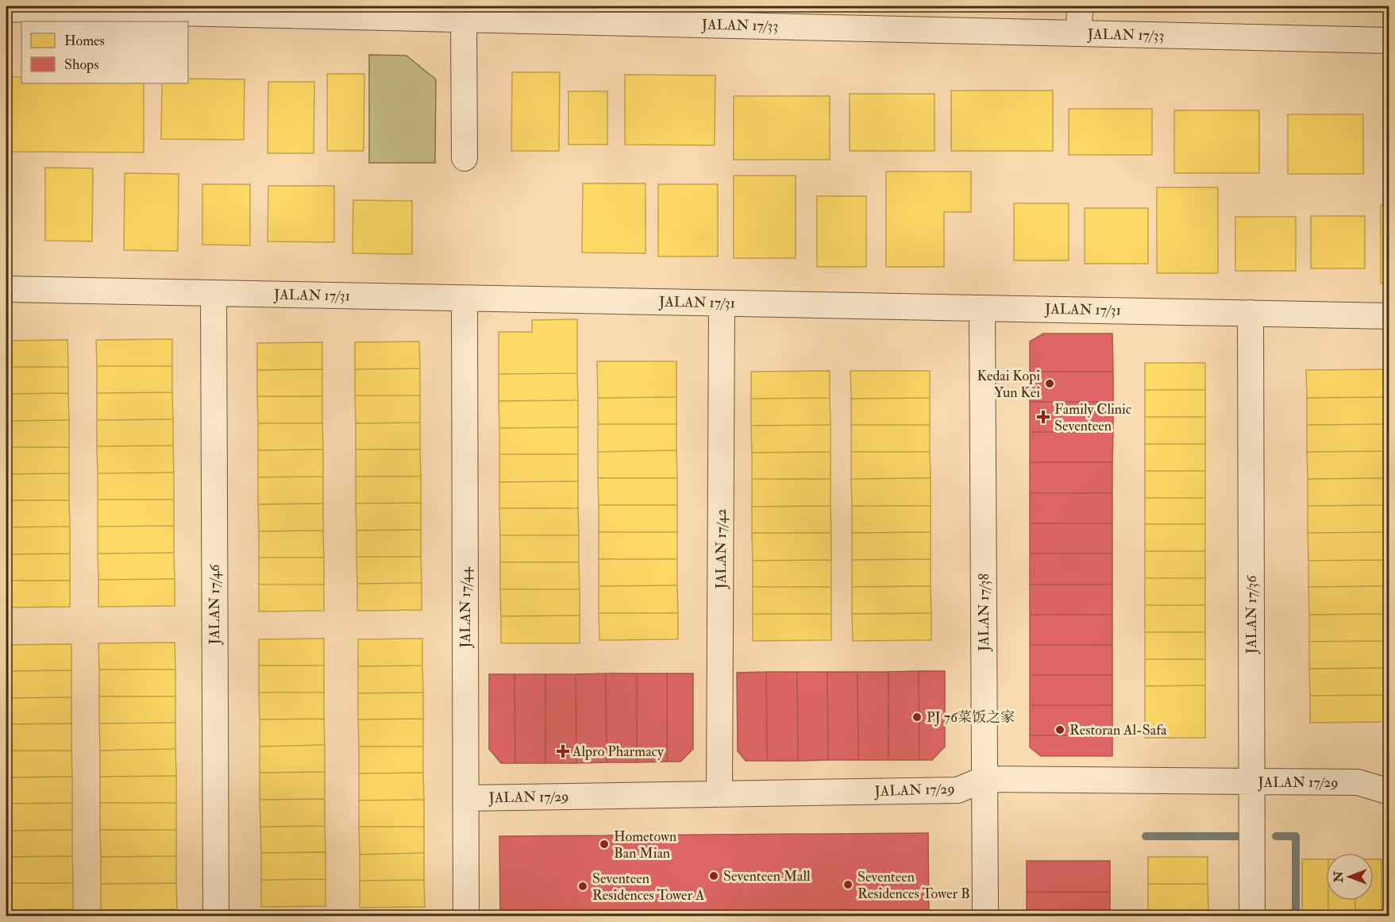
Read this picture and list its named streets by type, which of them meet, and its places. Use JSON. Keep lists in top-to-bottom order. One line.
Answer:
{"streets":{"street":["JALAN 17/33","JALAN 17/31","JALAN 17/42","JALAN 17/46","JALAN 17/44","JALAN 17/38","JALAN 17/36","JALAN 17/29"]},"crossings":[["JALAN 17/31","JALAN 17/42"],["JALAN 17/31","JALAN 17/46"],["JALAN 17/31","JALAN 17/44"],["JALAN 17/31","JALAN 17/38"],["JALAN 17/31","JALAN 17/36"],["JALAN 17/42","JALAN 17/29"],["JALAN 17/44","JALAN 17/29"],["JALAN 17/38","JALAN 17/29"],["JALAN 17/36","JALAN 17/29"]],"places":{"other":["Kedai Kopi Yun Kei","PJ 76菜饭之家","Restoran Al-Safa","Hometown Ban Mian","Seventeen Mall","Seventeen Residences Tower B","Seventeen Residences Tower A"],"health":["Family Clinic Seventeen","Alpro Pharmacy"]},"legend":["Homes","Shops"],"north":"left"}
